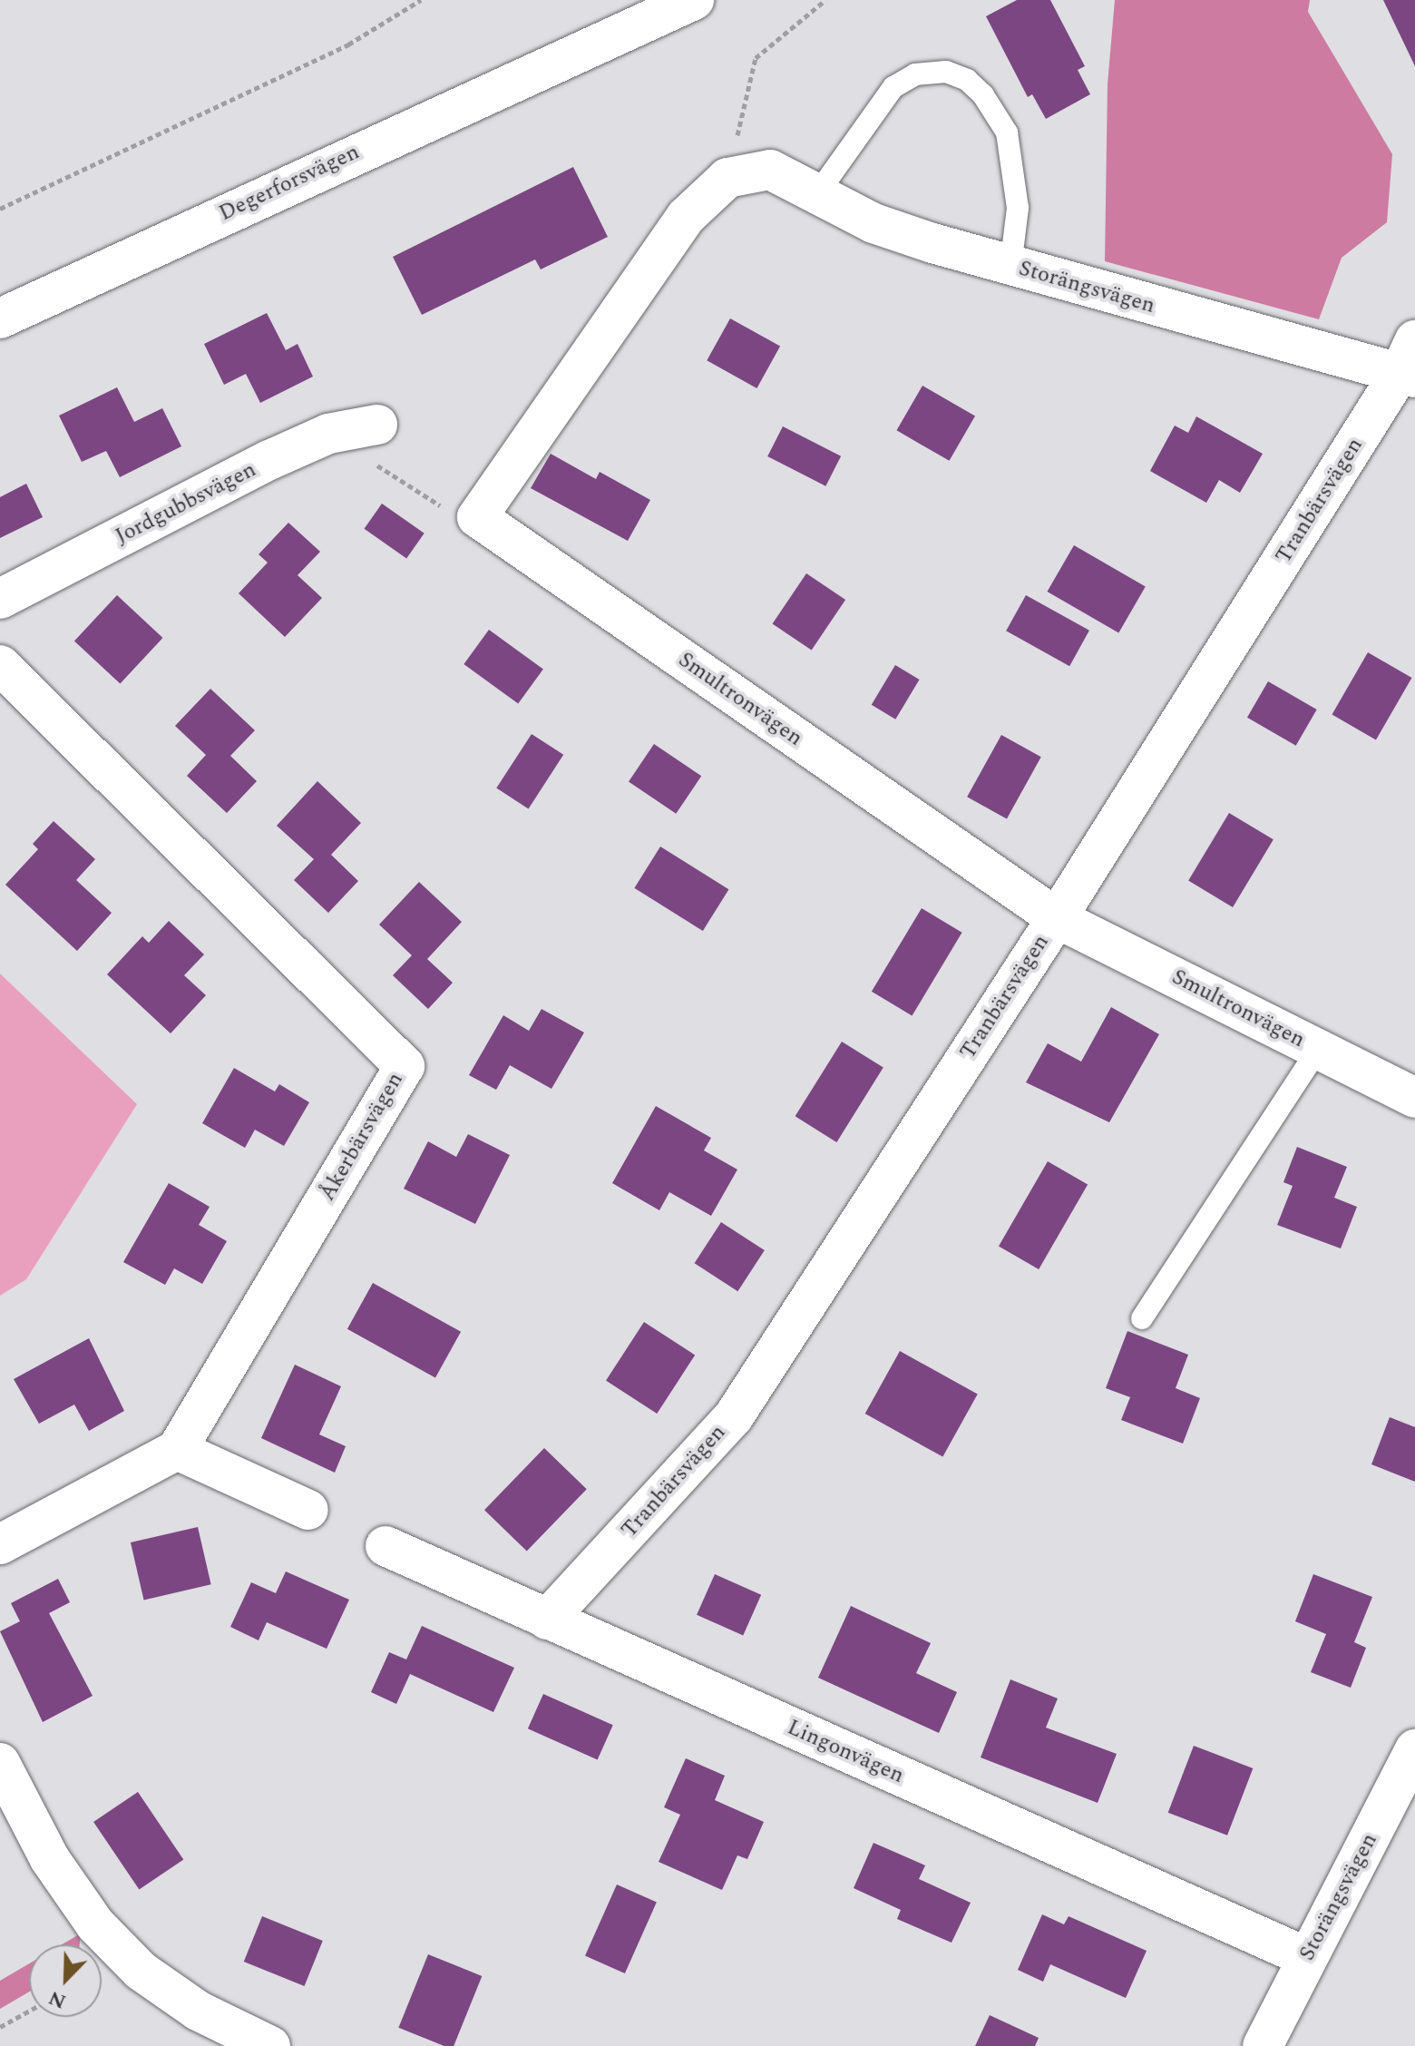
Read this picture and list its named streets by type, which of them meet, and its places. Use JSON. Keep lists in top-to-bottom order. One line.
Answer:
{"streets":{"street":["Degerforsvägen","Storängsvägen","Tranbärsvägen","Jordgubbsvägen","Smultronvägen","Åkerbärsvägen","Lingonvägen"]},"crossings":[["Storängsvägen","Tranbärsvägen"],["Storängsvägen","Lingonvägen"],["Tranbärsvägen","Smultronvägen"],["Tranbärsvägen","Lingonvägen"]],"north":"bottom left"}
